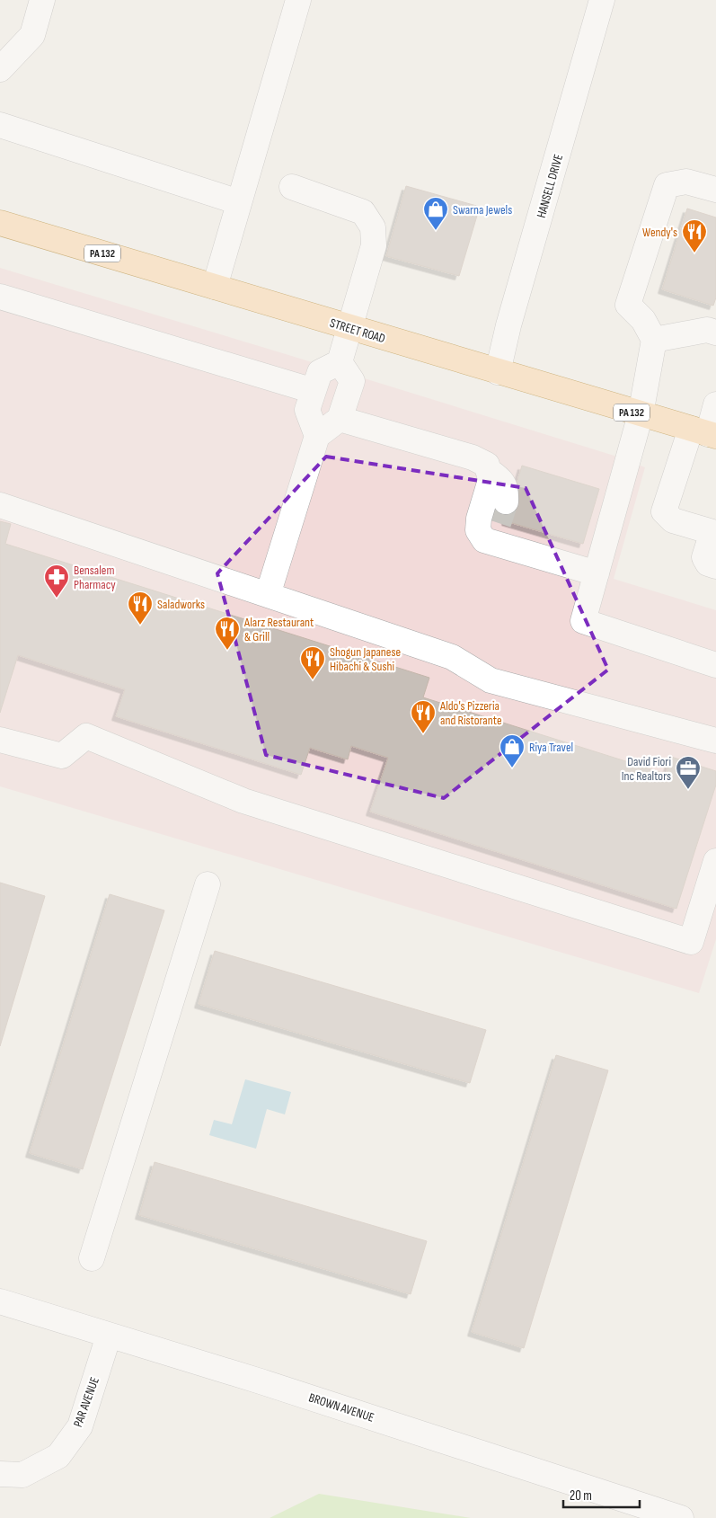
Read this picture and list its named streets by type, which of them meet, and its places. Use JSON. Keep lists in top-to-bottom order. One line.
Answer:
{"streets":{"main road":["PA 132","STREET ROAD"],"street":["HANSELL DRIVE","PAR AVENUE","BROWN AVENUE"]},"crossings":[["HANSELL DRIVE","STREET ROAD"],["PAR AVENUE","BROWN AVENUE"]],"places":{"shop":["Swarna Jewels","Riya Travel"],"restaurant":["Wendy's","Saladworks","Alarz Restaurant & Grill","Shogun Japanese Hibachi & Sushi","Aldo's Pizzeria and Ristorante"],"pharmacy":["Bensalem Pharmacy"],"office":["David Fiori Inc Realtors"]},"scale_bar":"20 m"}
